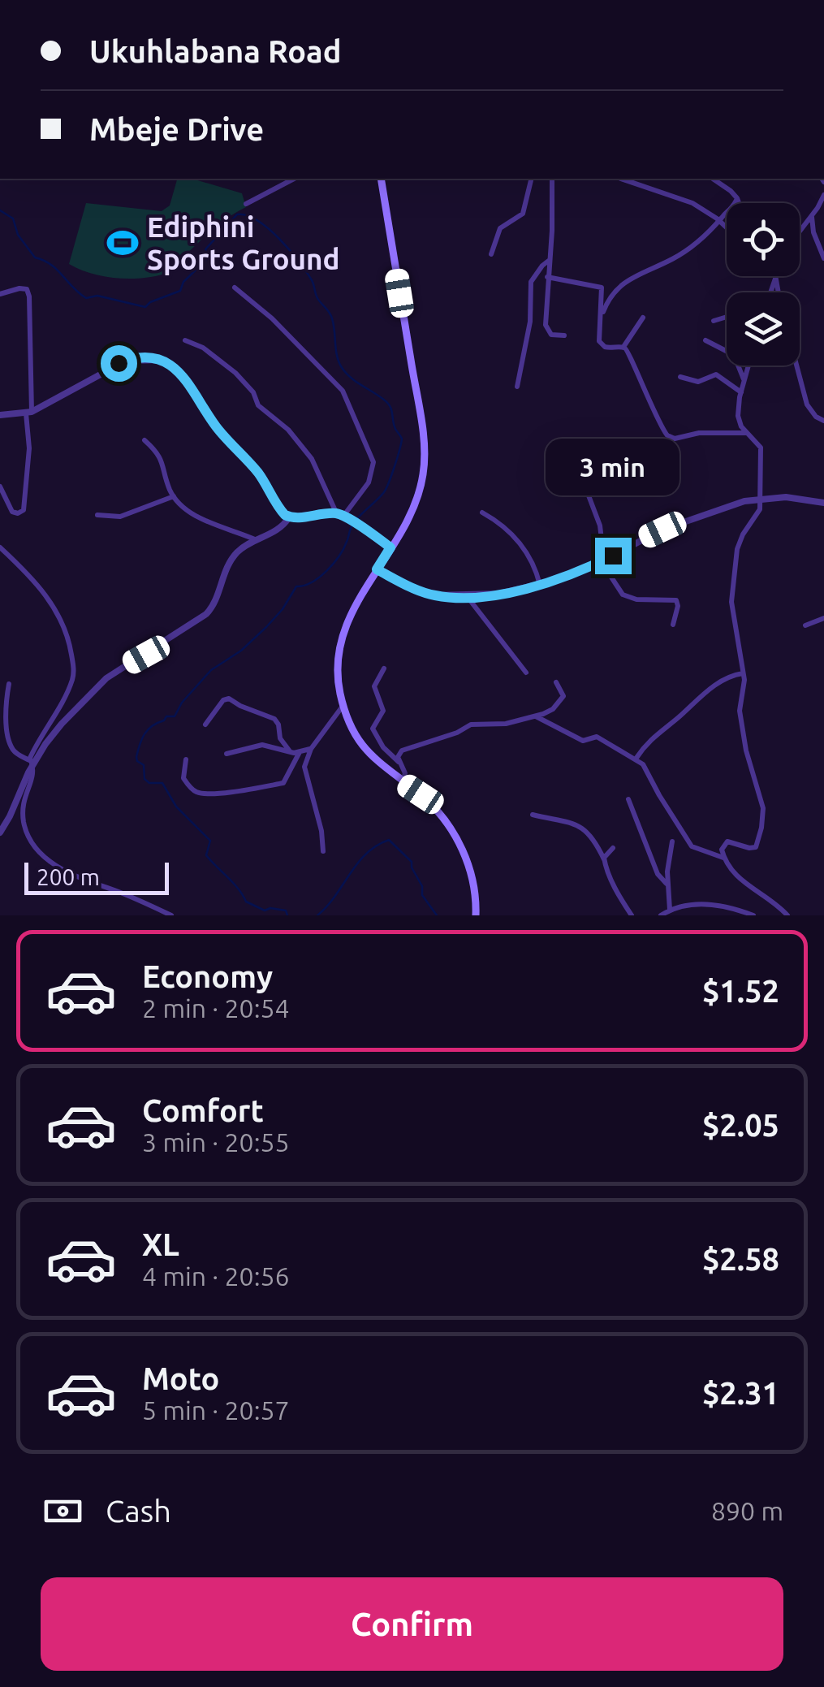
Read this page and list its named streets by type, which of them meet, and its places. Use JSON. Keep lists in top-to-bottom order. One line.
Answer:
{"places":{"sports":["Ediphini Sports Ground"]},"scale_bar":"200 m","page":{"banner":["Ukuhlabana Road","Mbeje Drive"],"bubble":"3 min","scale":"200 m","list":[{"name":"Economy","note":"2 min · 20:54","value":"$1.52"},{"name":"Comfort","note":"3 min · 20:55","value":"$2.05"},{"name":"XL","note":"4 min · 20:56","value":"$2.58"},{"name":"Moto","note":"5 min · 20:57","value":"$2.31"}],"pay":["Cash","890 m"],"buttons":"Confirm"}}
